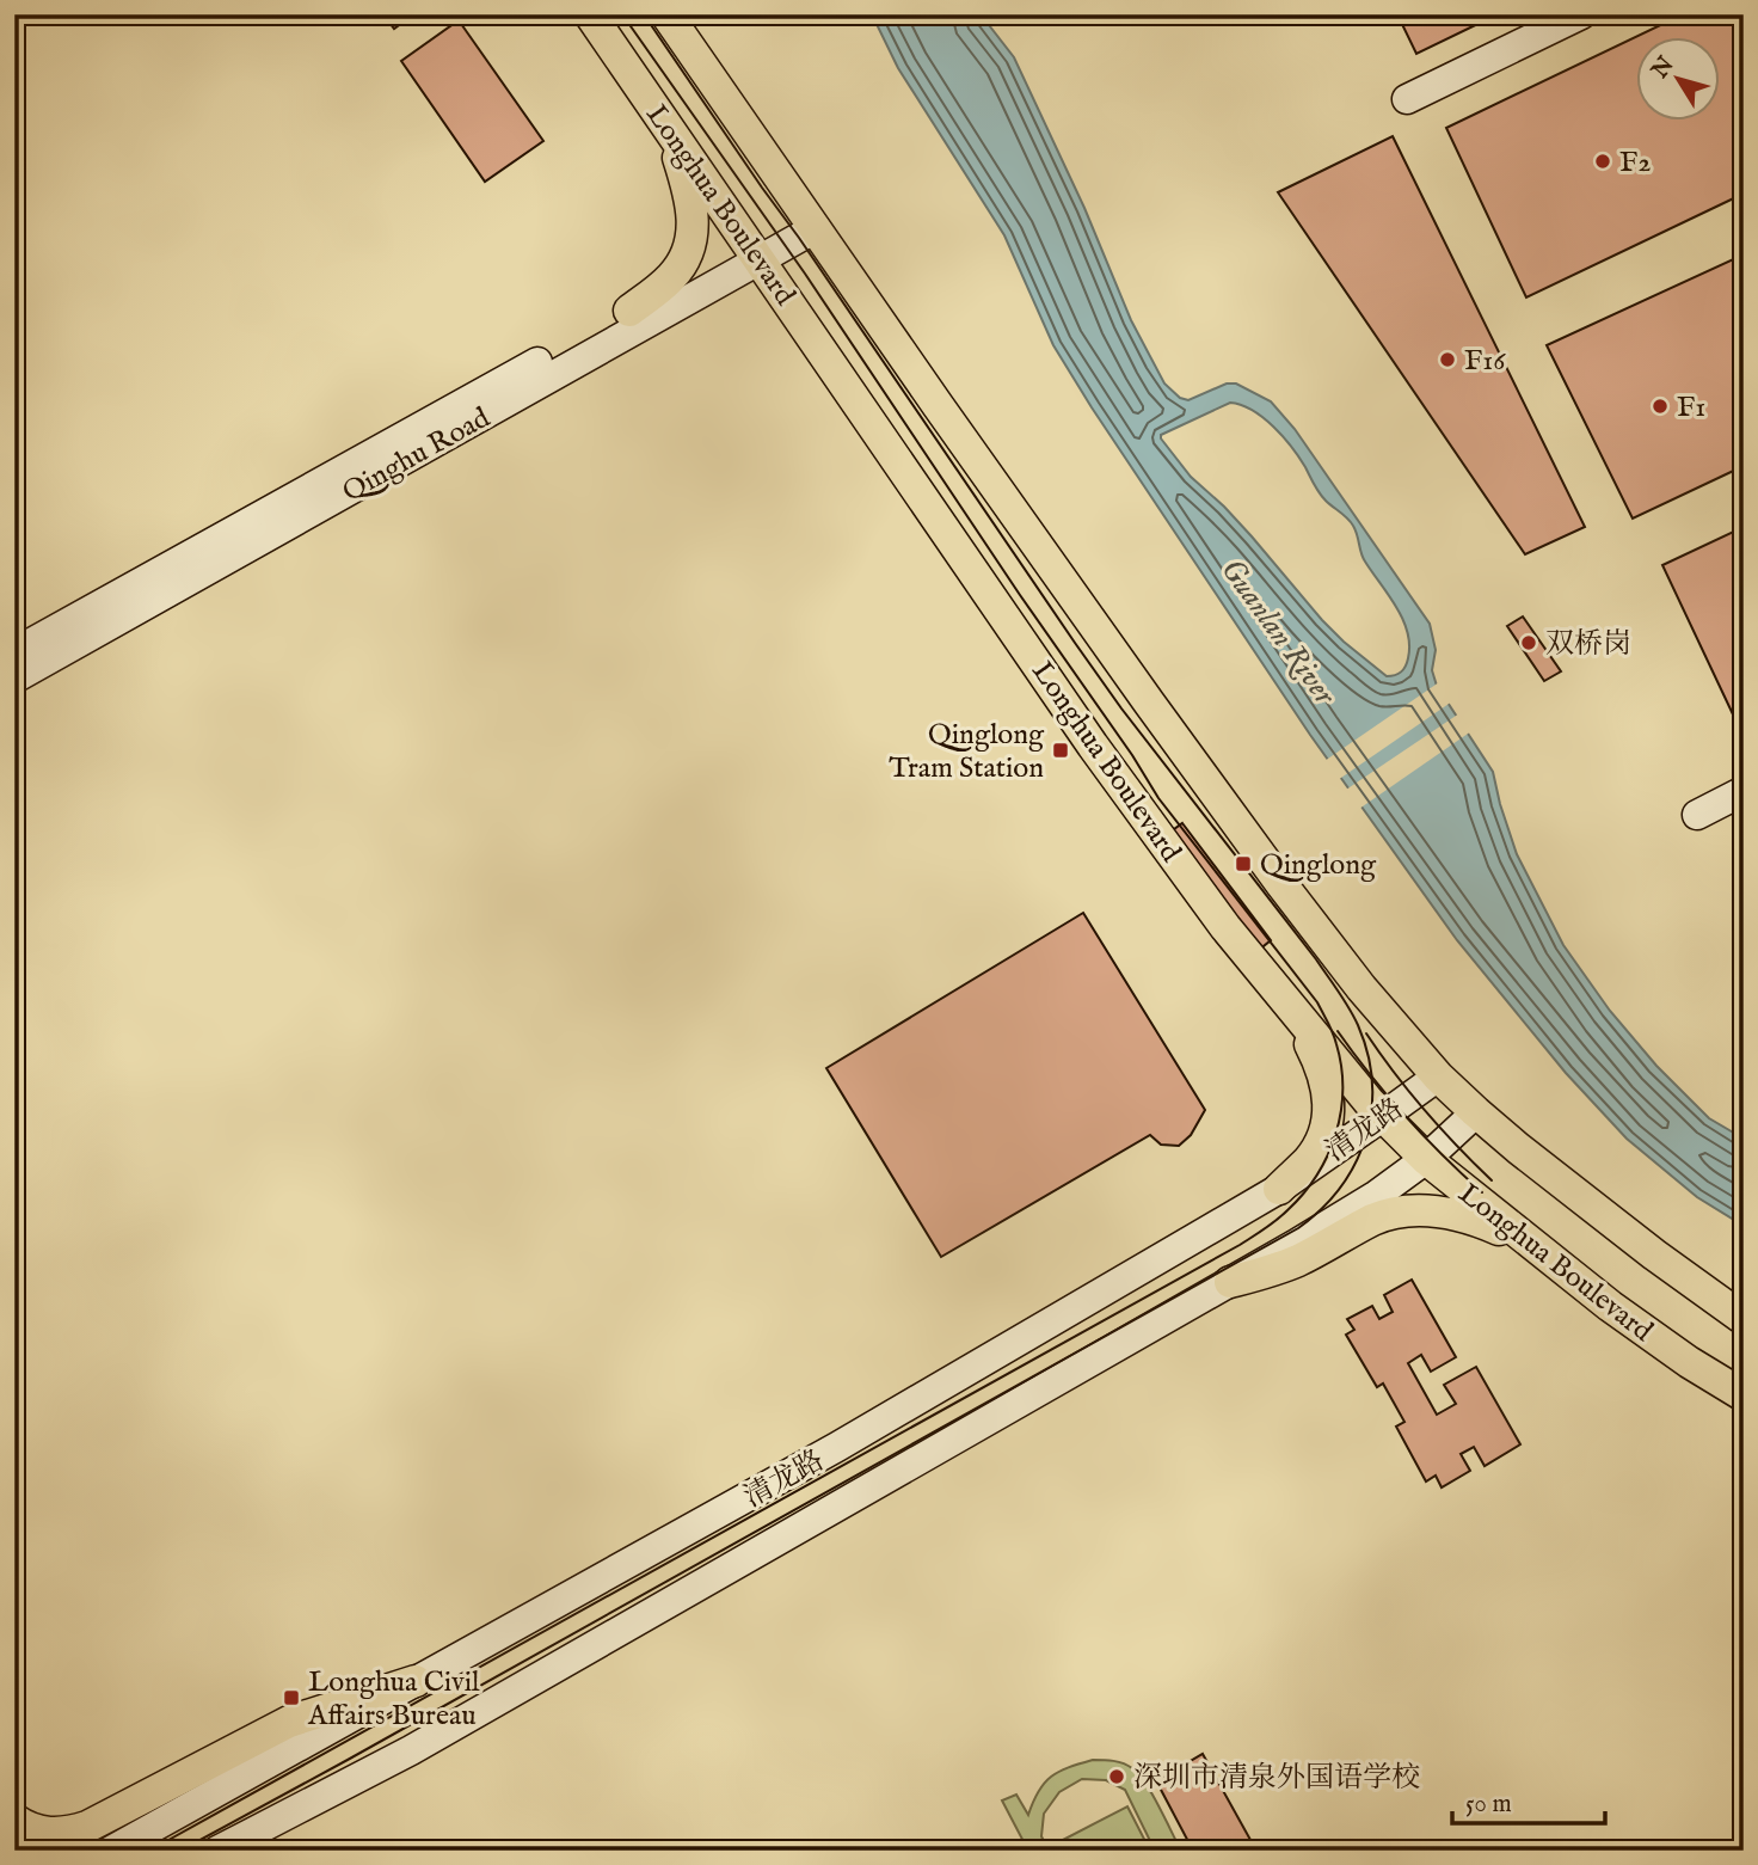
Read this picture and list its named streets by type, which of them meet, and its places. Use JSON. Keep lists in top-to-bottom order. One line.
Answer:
{"streets":{"main road":["Longhua Boulevard"],"street":["Qinghu Road","清龙路"]},"crossings":[["Longhua Boulevard","Qinghu Road"],["Longhua Boulevard","清龙路"]],"water":["Guanlan River"],"places":{"other":["F2","F16","F1","双桥岗","深圳市清泉外国语学校"],"transit":["Qinglong Tram Station","Qinglong","Longhua Civil Affairs Bureau"]},"scale_bar":"50 m","north":"top left"}
